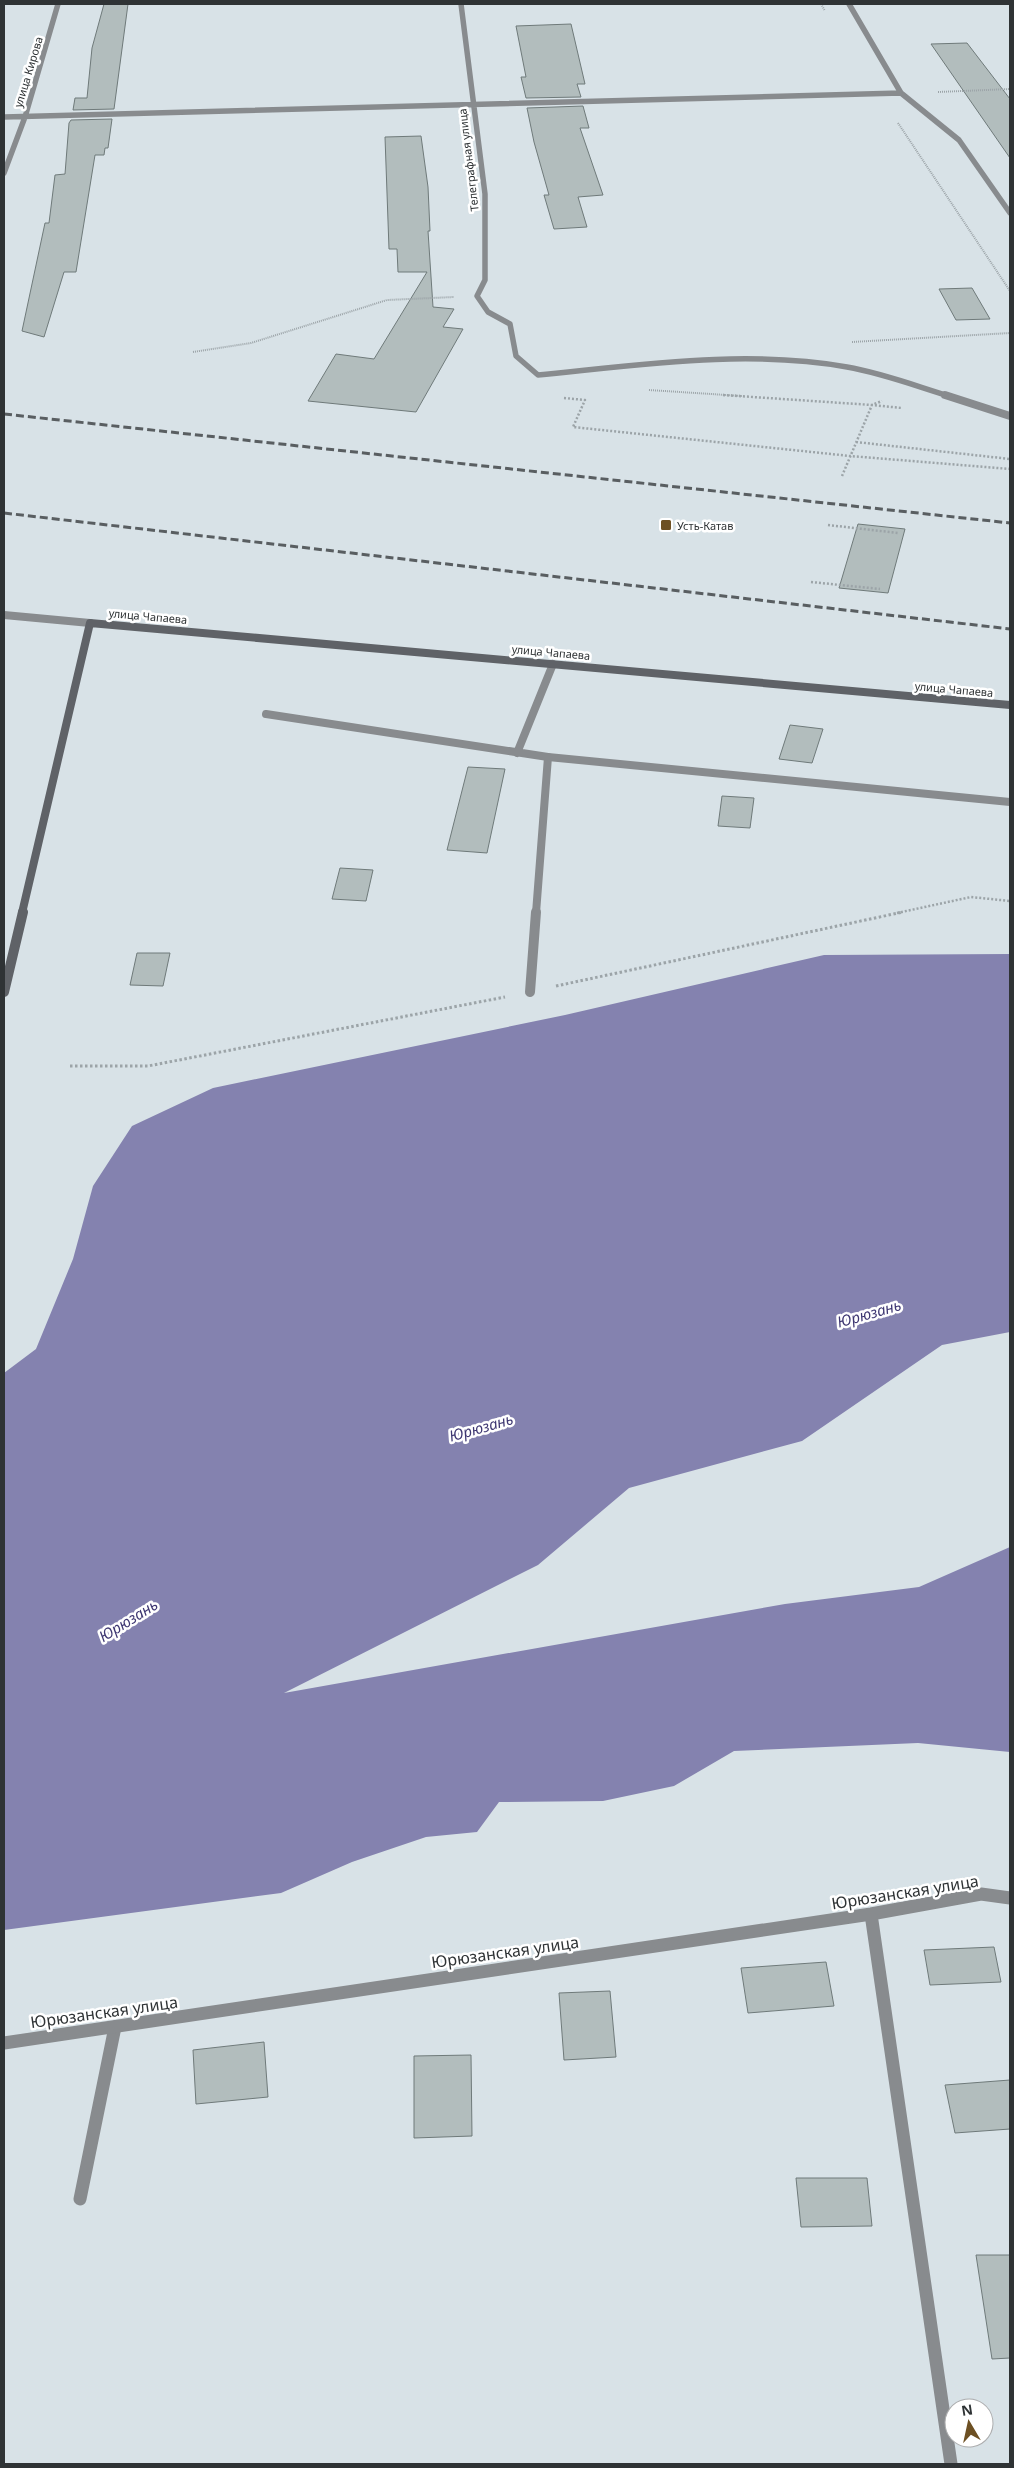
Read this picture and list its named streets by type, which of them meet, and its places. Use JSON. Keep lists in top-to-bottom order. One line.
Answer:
{"streets":{"main road":["улица Чапаева"],"street":["улица Кирова","Телеграфная улица","Юрюзанская улица"]},"water":["Юрюзань"],"places":{"transit":["Усть-Катав"]},"north":"top"}
